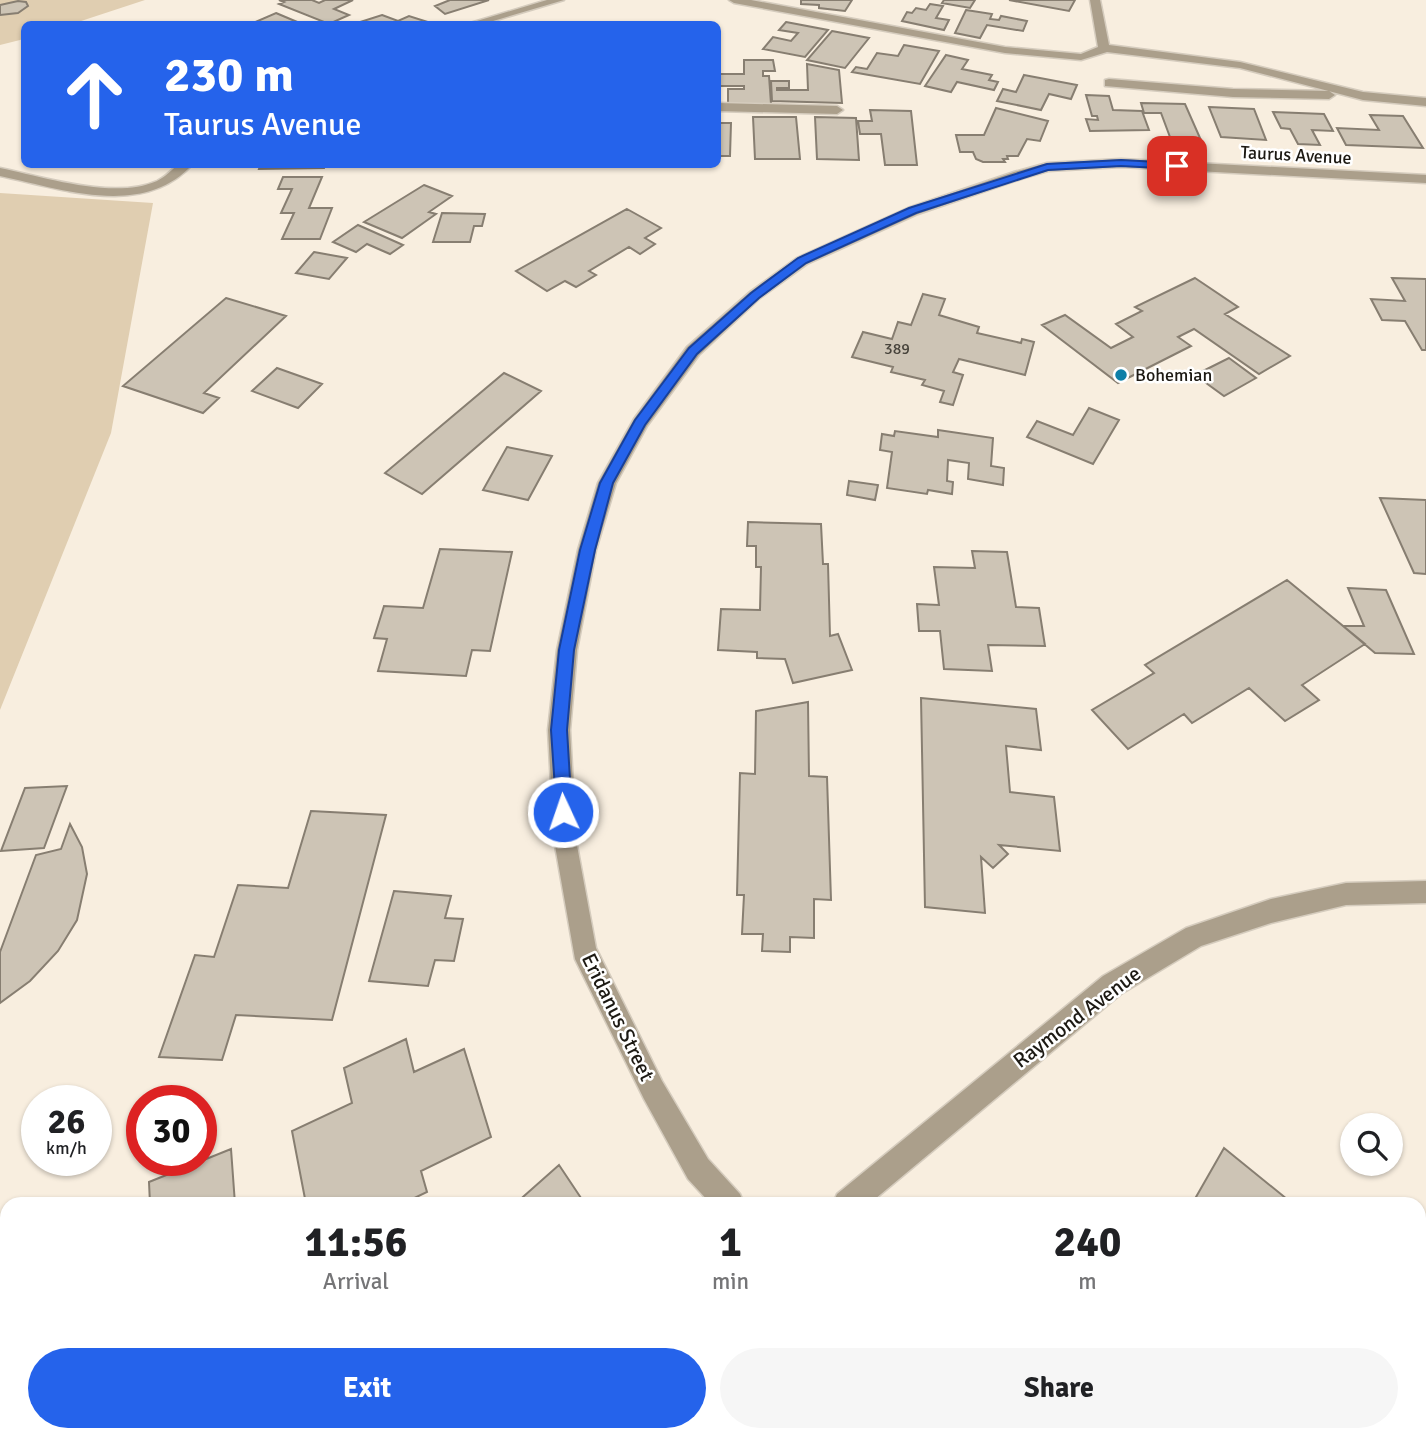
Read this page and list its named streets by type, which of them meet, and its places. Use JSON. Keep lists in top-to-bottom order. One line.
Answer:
{"streets":{"street":["Taurus Avenue","Eridanus Street","Raymond Avenue"]},"crossings":[["Taurus Avenue","Eridanus Street"]],"places":["Bohemian"],"house_numbers":["389"],"page":{"turn":["230 m","Taurus Avenue"],"speed":"26 km/h","limit":"30","eta":["11:56","Arrival","1","min","240","m"],"buttons":["Exit","Share"]}}
